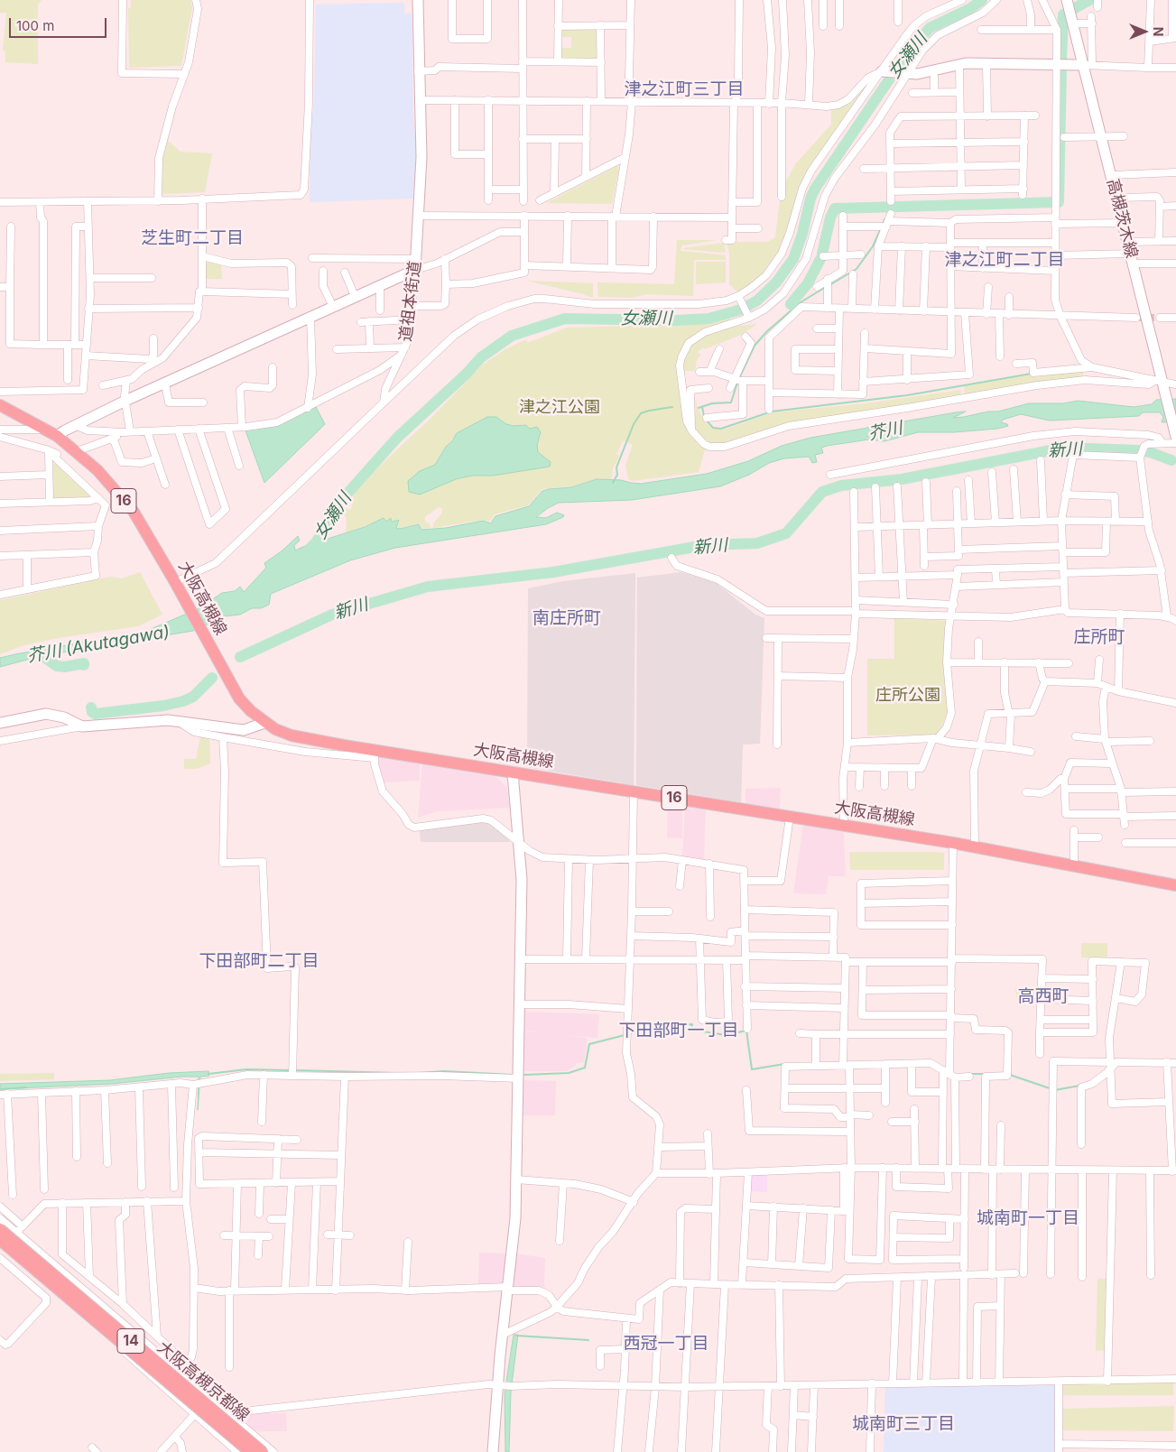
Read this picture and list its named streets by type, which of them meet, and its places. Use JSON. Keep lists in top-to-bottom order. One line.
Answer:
{"streets":{"main road":["16","大阪高槻線","14","大阪高槻京都線"],"street":["高槻茨木線","道祖本街道"]},"districts":["津之江町三丁目","芝生町二丁目","津之江町二丁目","南庄所町","庄所町","下田部町二丁目","高西町","下田部町一丁目","城南町一丁目","西冠一丁目","城南町三丁目"],"water":["女瀬川","芥川","新川","芥川 (Akutagawa)"],"parks":["津之江公園","庄所公園"],"scale_bar":"100 m","north":"right"}
